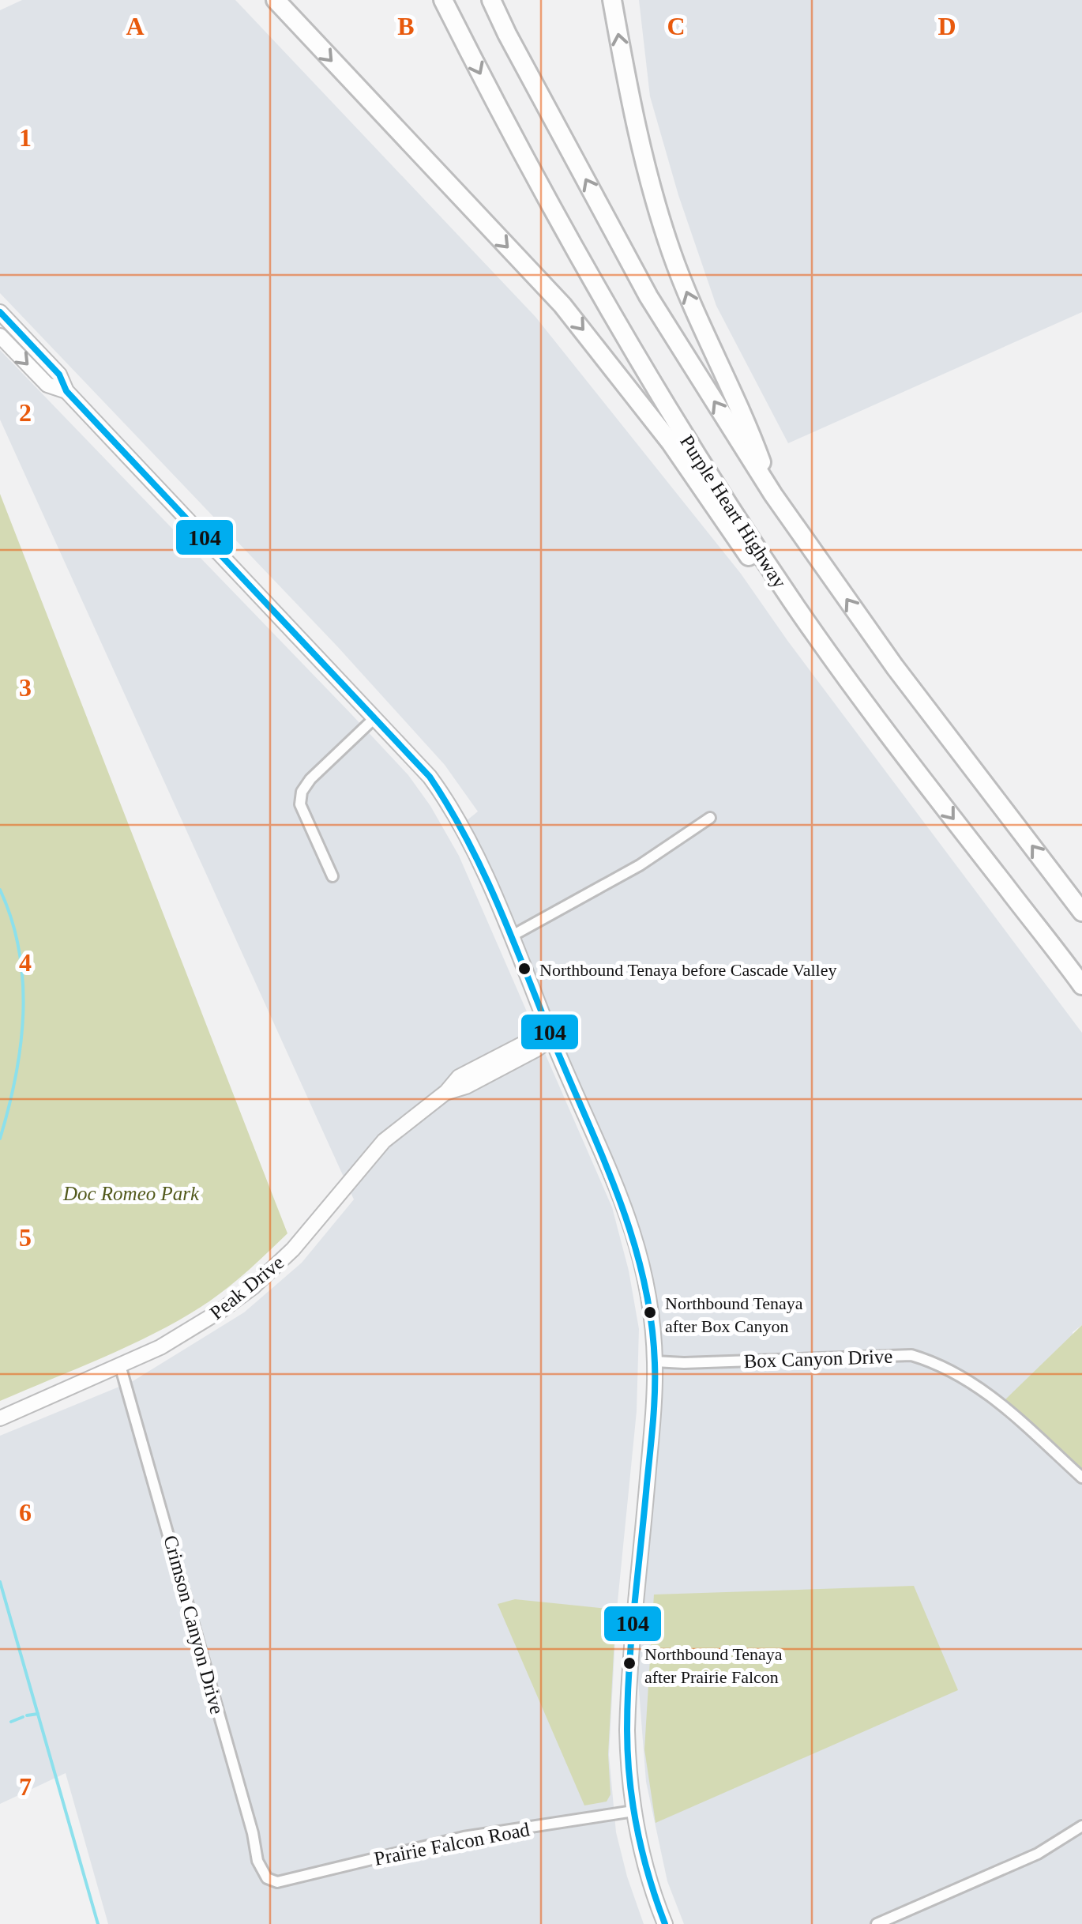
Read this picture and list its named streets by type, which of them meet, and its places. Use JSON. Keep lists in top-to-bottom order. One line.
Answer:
{"streets":{"highway":["Purple Heart Highway"],"main road":["Peak Drive"],"street":["Box Canyon Drive","Crimson Canyon Drive","Prairie Falcon Road"]},"crossings":[["Peak Drive","Crimson Canyon Drive"],["Crimson Canyon Drive","Prairie Falcon Road"]],"parks":["Doc Romeo Park"],"places":["Northbound Tenaya before Cascade Valley","Northbound Tenaya after Box Canyon","Northbound Tenaya after Prairie Falcon"],"lines":["transit line 104"],"grid":{"columns":["A","B","C","D"],"rows":["1","2","3","4","5","6","7"]}}
